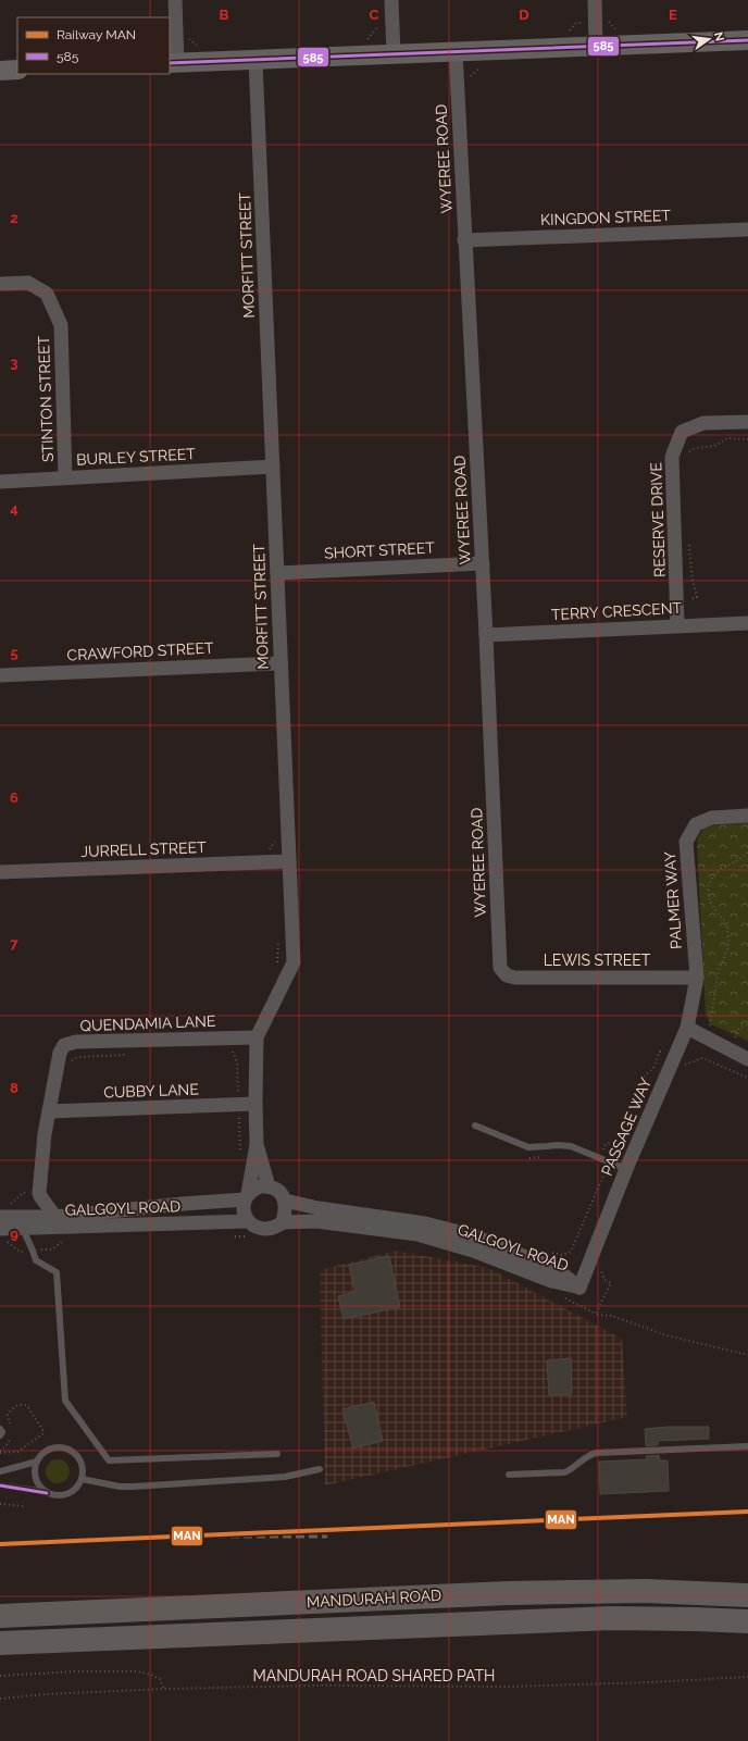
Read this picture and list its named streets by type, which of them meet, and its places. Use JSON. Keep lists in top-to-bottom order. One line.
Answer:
{"streets":{"highway":["MANDURAH ROAD"],"street":["WYEREE ROAD","KINGDON STREET","MORFITT STREET","STINTON STREET","BURLEY STREET","RESERVE DRIVE","SHORT STREET","TERRY CRESCENT","CRAWFORD STREET","JURRELL STREET","PALMER WAY","LEWIS STREET","QUENDAMIA LANE","CUBBY LANE","PASSAGE WAY","GALGOYL ROAD"],"path":["MANDURAH ROAD SHARED PATH"]},"crossings":[["WYEREE ROAD","KINGDON STREET"],["WYEREE ROAD","SHORT STREET"],["WYEREE ROAD","TERRY CRESCENT"],["WYEREE ROAD","LEWIS STREET"],["MORFITT STREET","BURLEY STREET"],["MORFITT STREET","SHORT STREET"],["MORFITT STREET","CRAWFORD STREET"],["MORFITT STREET","JURRELL STREET"],["MORFITT STREET","QUENDAMIA LANE"],["MORFITT STREET","CUBBY LANE"],["MORFITT STREET","GALGOYL ROAD"],["STINTON STREET","BURLEY STREET"],["RESERVE DRIVE","TERRY CRESCENT"],["PALMER WAY","LEWIS STREET"],["PALMER WAY","PASSAGE WAY"],["LEWIS STREET","PASSAGE WAY"],["QUENDAMIA LANE","CUBBY LANE"],["PASSAGE WAY","GALGOYL ROAD"]],"lines":["transit line 585","rail line MAN"],"legend":["Railway MAN","585"],"north":"right","grid":{"columns":["B","C","D","E"],"rows":["2","3","4","5","6","7","8","9"]}}
